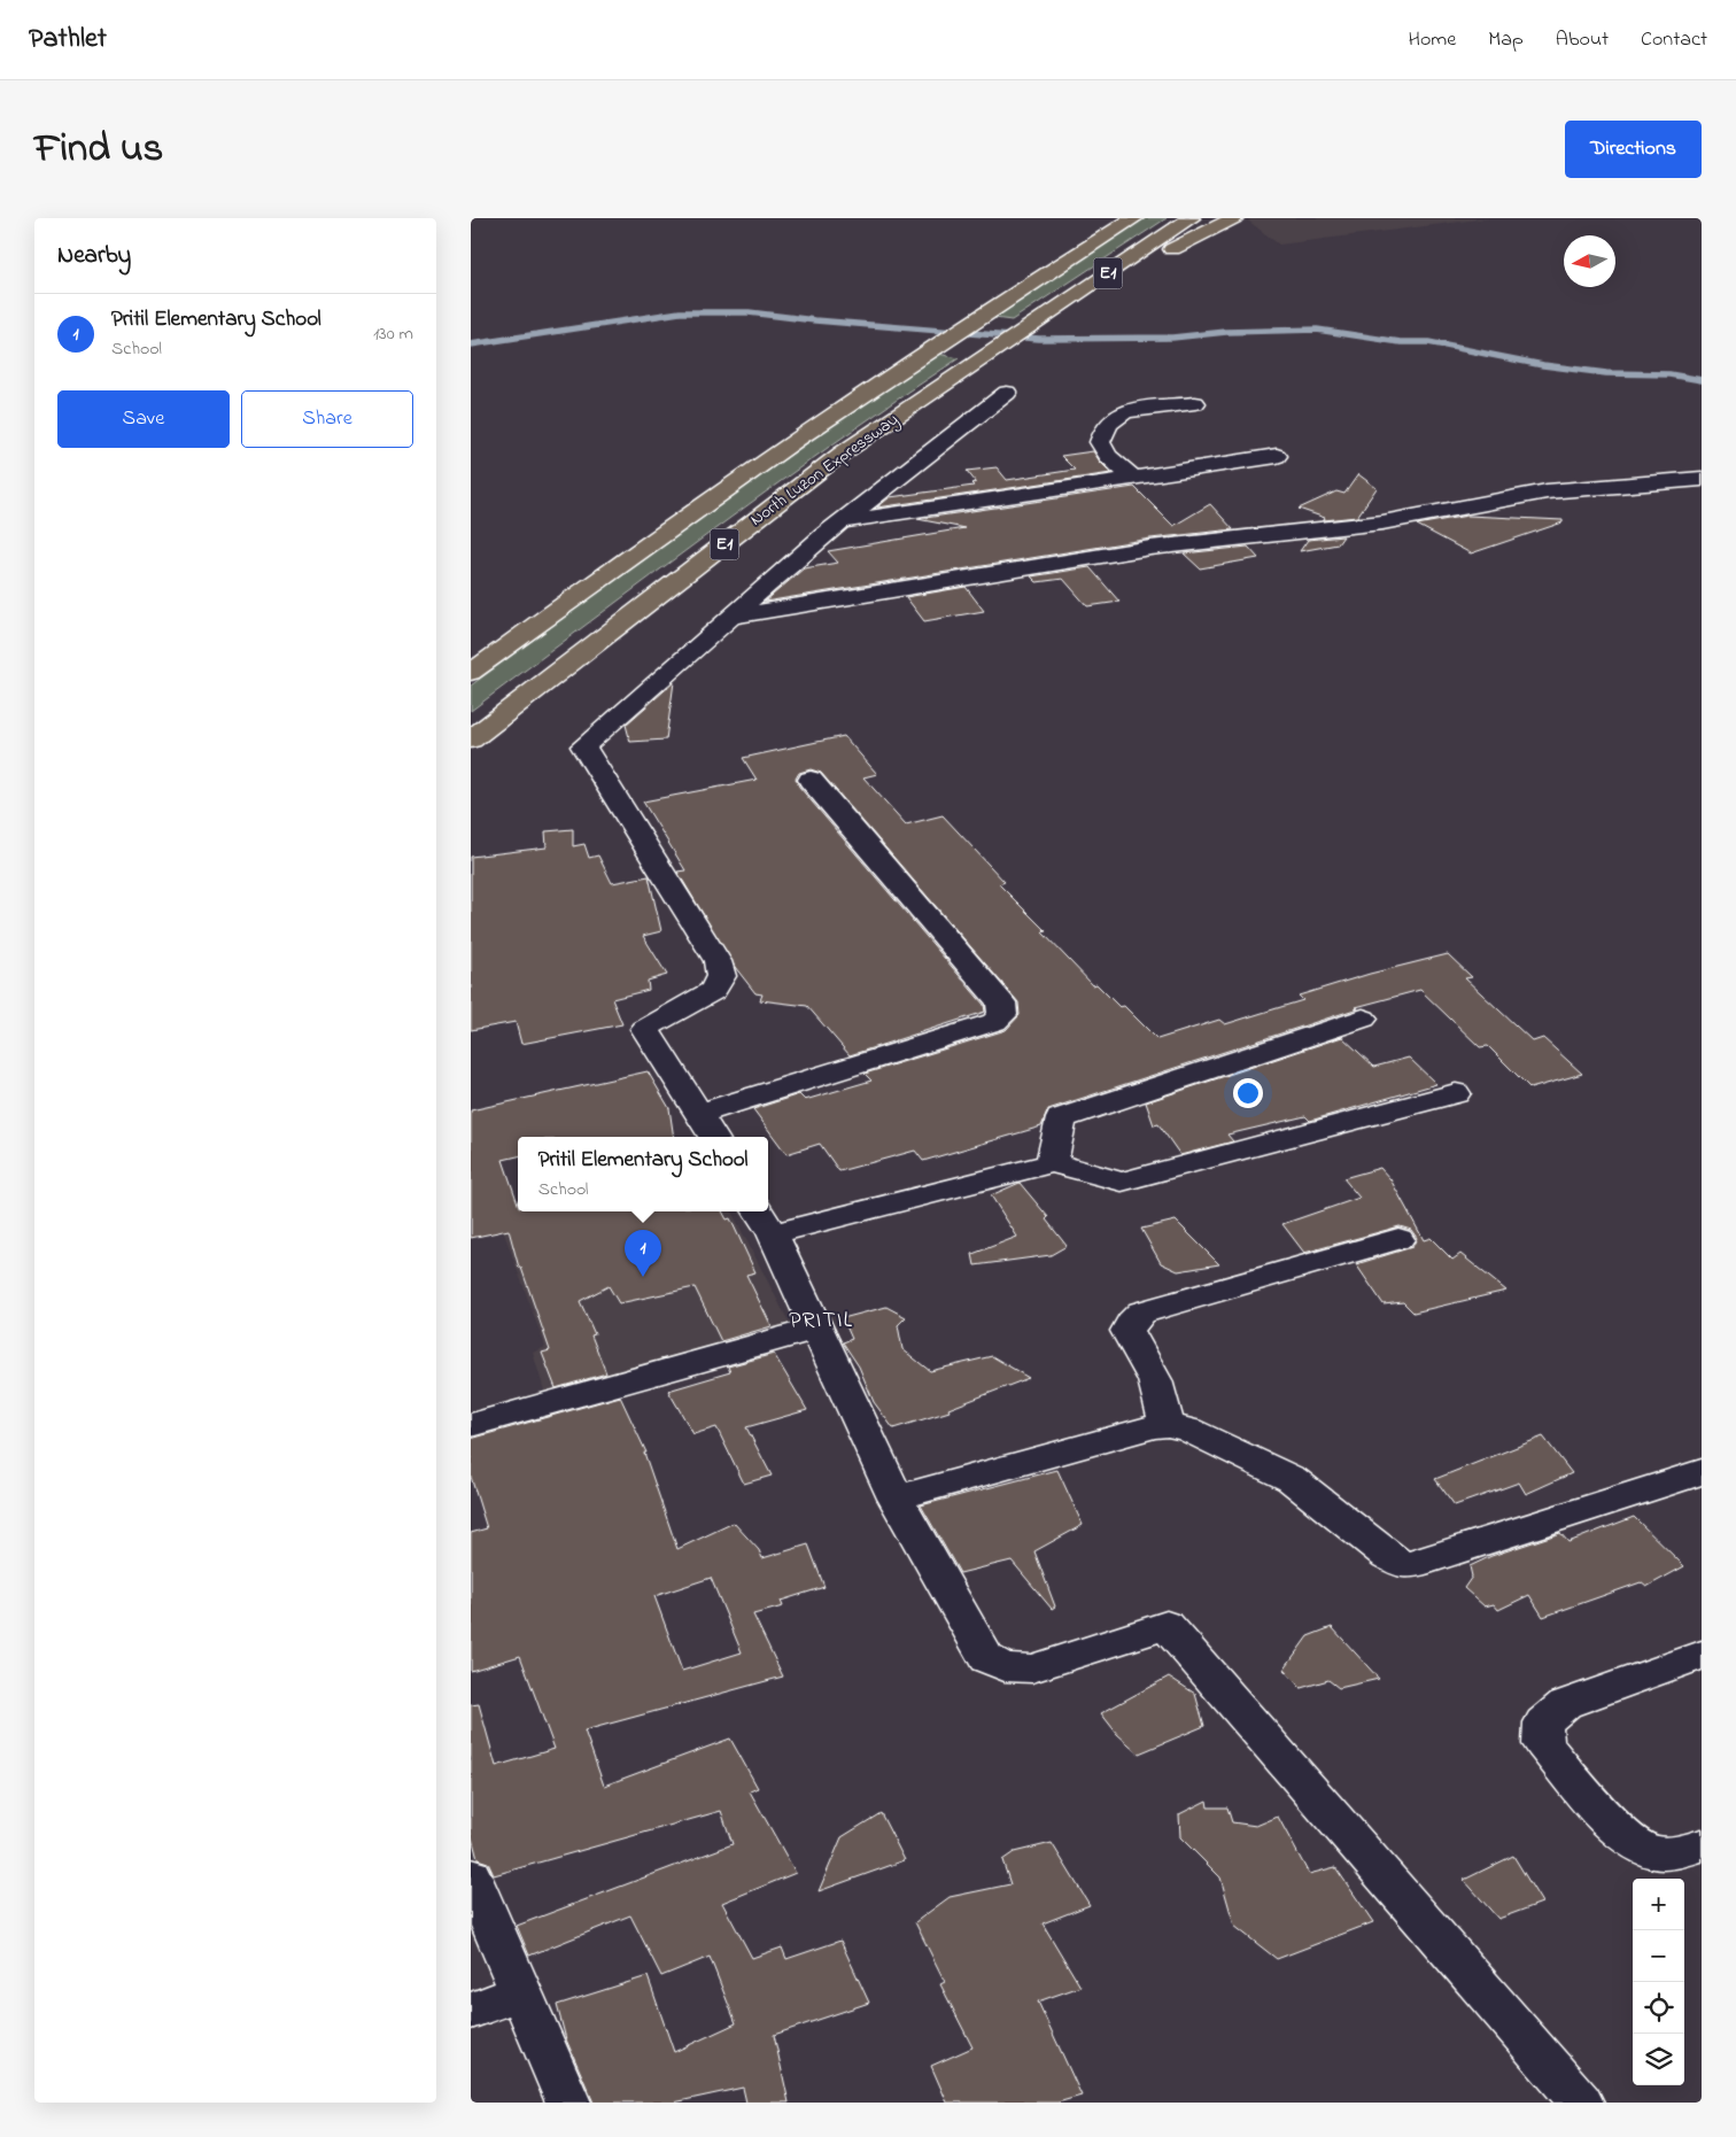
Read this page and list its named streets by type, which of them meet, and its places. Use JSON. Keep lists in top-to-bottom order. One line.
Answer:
{"streets":{"highway":["E1","North Luzon Expressway"]},"districts":["PRITIL"],"north":"left","page":{"header":"Pathlet","nav":["Home","Map","About","Contact"],"title":"Find us","buttons":["Directions",["Save","Share"]],"heading":"Nearby","list":[{"mark":"1","name":"Pritil Elementary School","note":"School","value":"130 m"}],"popup":["Pritil Elementary School","School"],"pins":"1","map_buttons":["+","−"]}}
